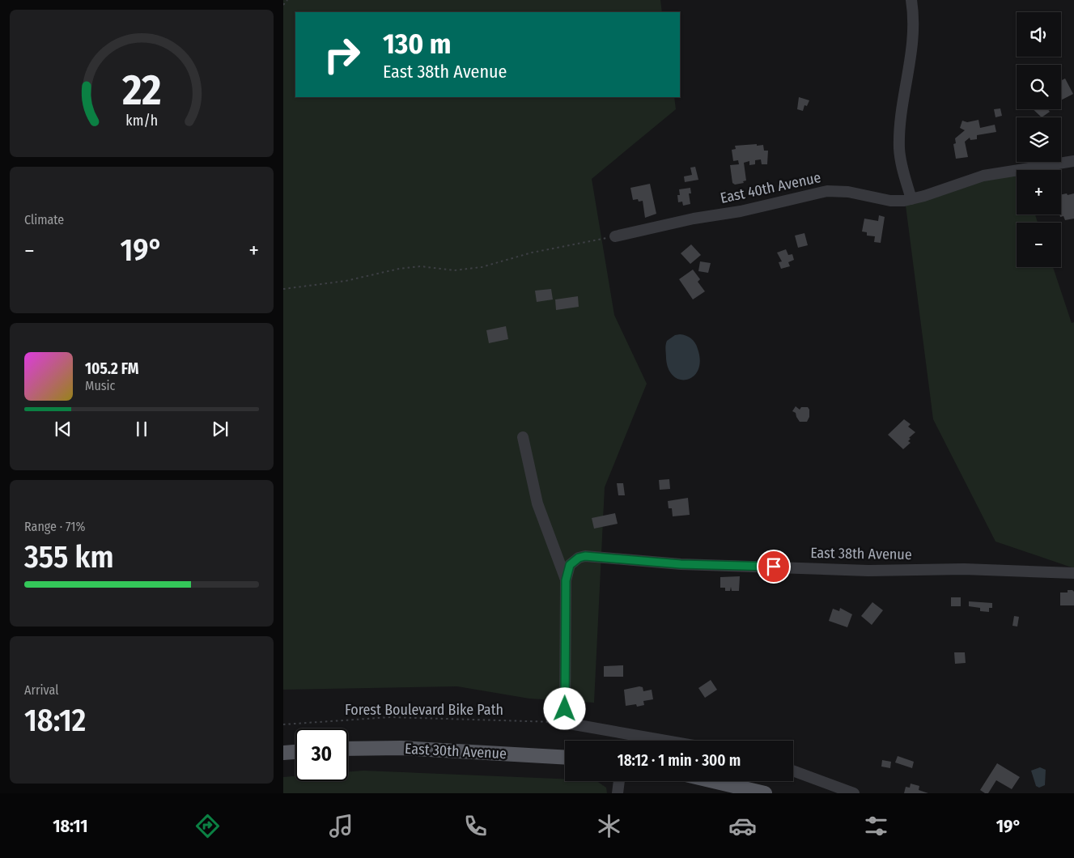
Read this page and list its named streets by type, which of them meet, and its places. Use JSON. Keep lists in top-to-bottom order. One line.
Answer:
{"streets":{"main road":["East 30th Avenue"],"street":["East 40th Avenue","East 38th Avenue"],"path":["Forest Boulevard Bike Path"]},"crossings":[["East 38th Avenue","Forest Boulevard Bike Path"]],"page":{"map_buttons":["+","−"],"turn":["130 m","East 38th Avenue"],"tile":["Climate",["Range · 71%","355 km"],["Arrival","18:12"]],"heat":["−","19°","+"],"song":["105.2 FM","Music"],"limit":"30","trip":"18:12 · 1 min · 300 m","tabs":["18:11","19°"],"gauge":["22","km/h"]}}
